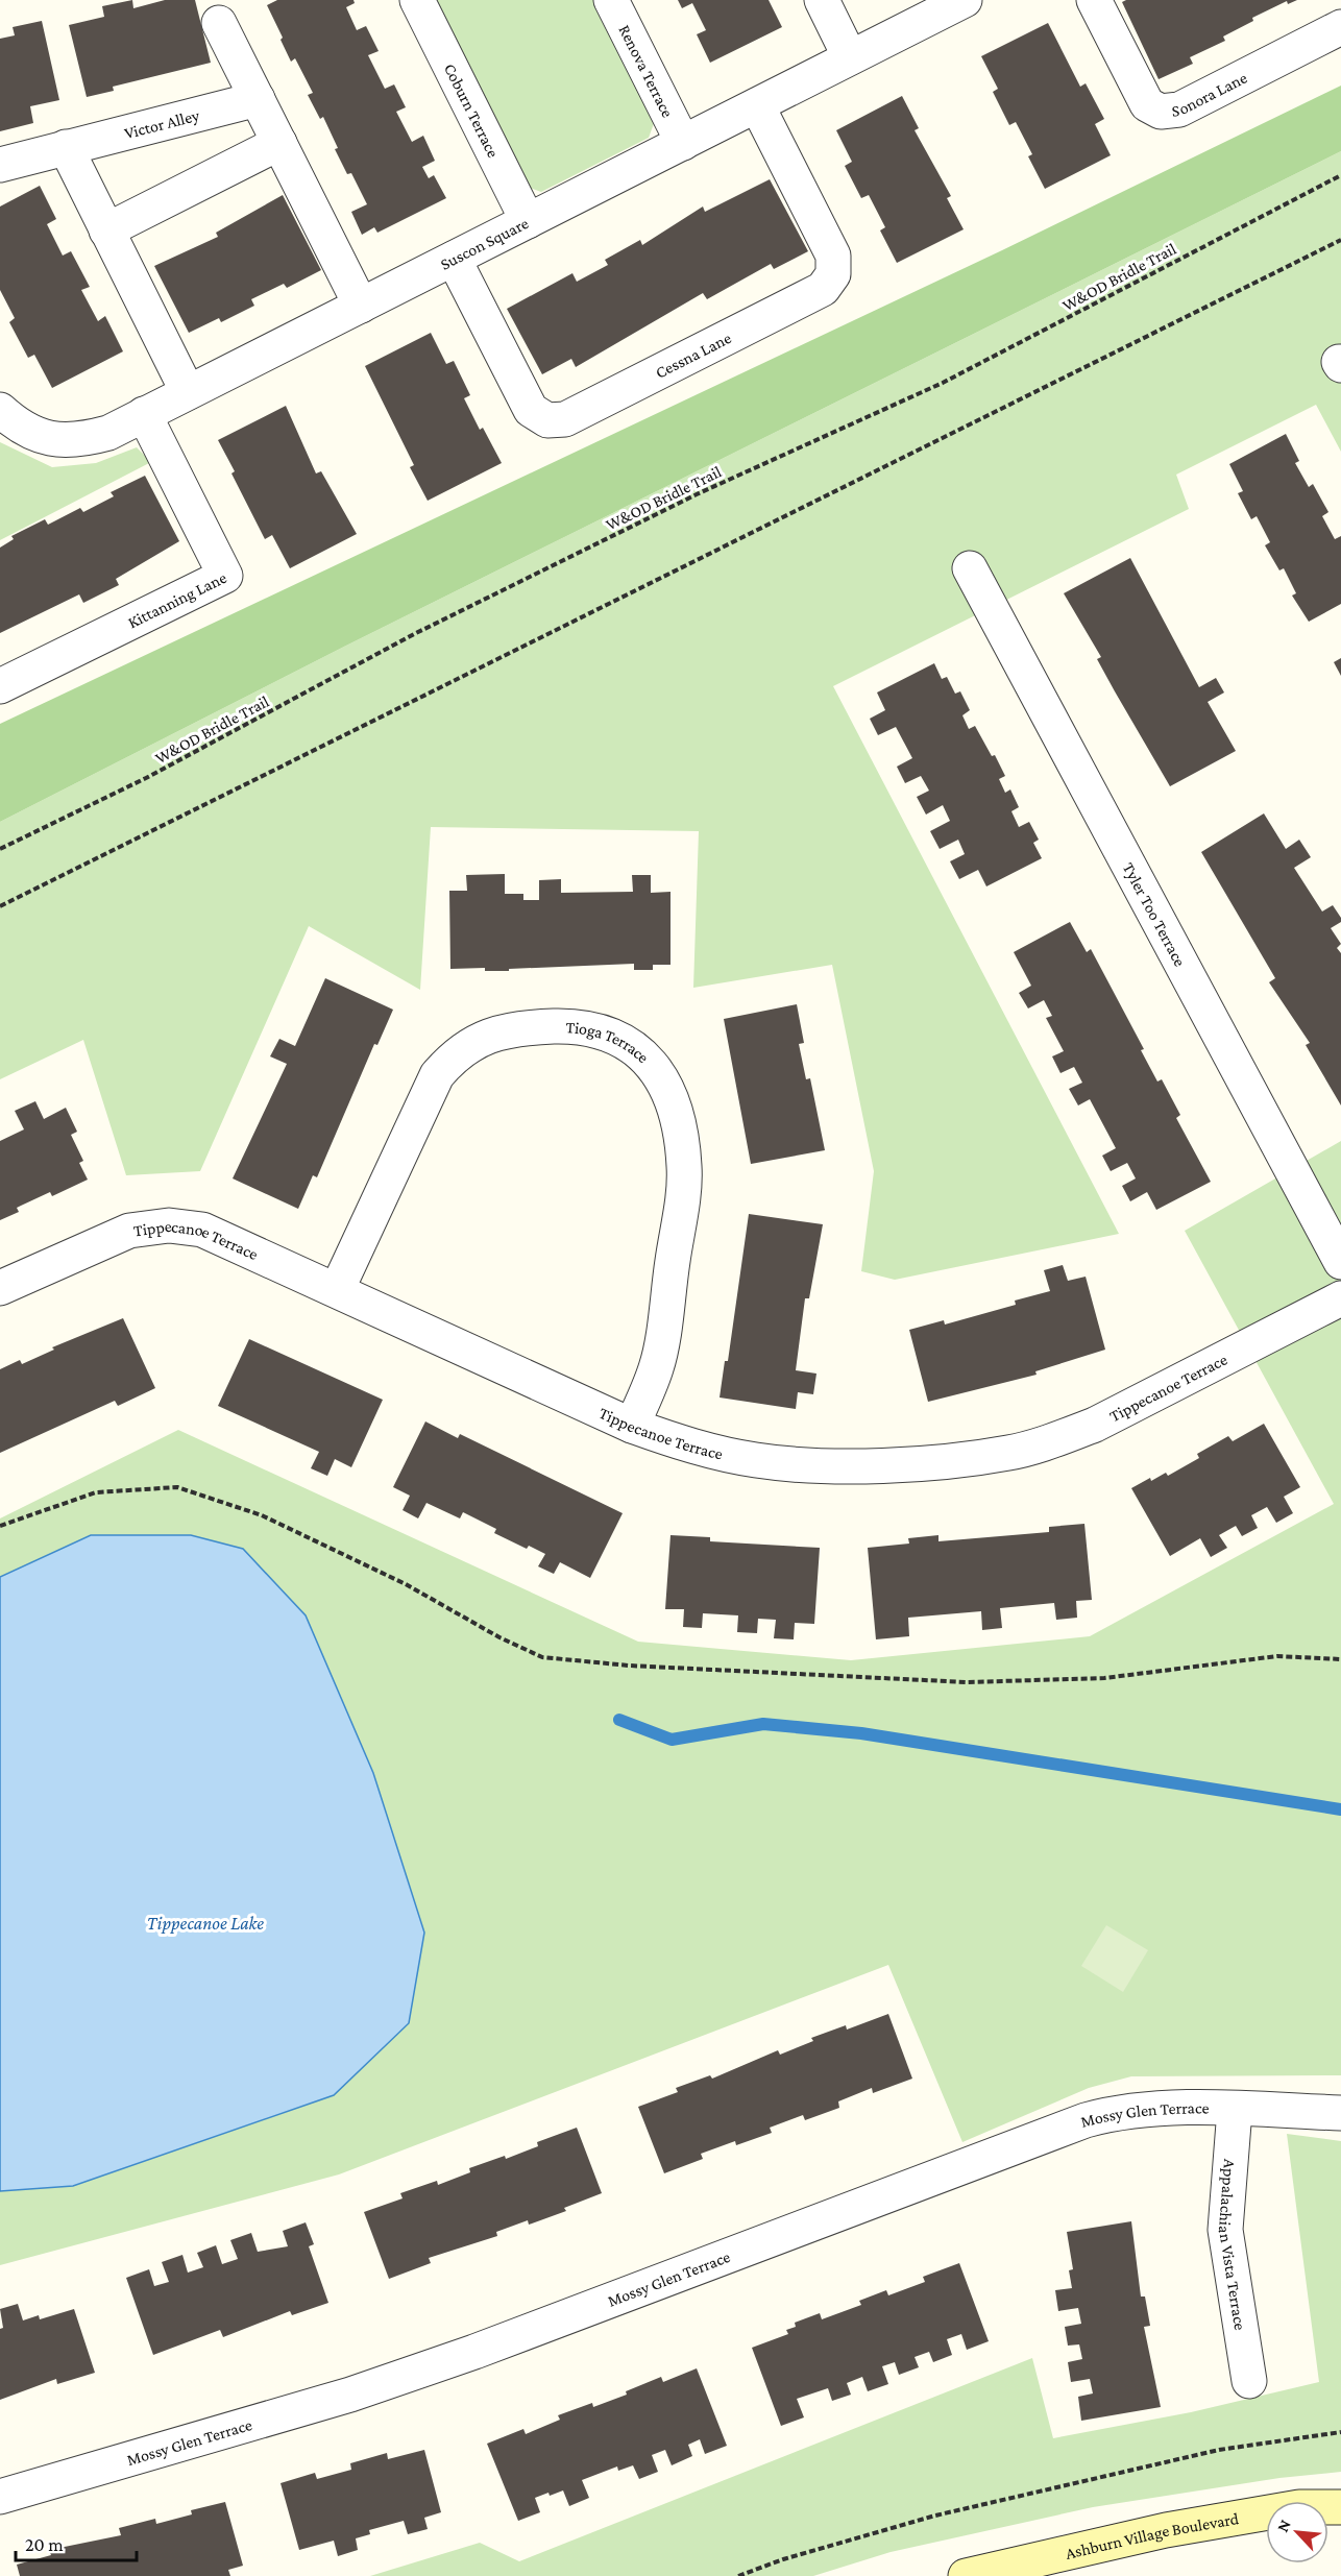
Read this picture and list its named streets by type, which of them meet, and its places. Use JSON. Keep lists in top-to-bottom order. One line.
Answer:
{"streets":{"main road":["Ashburn Village Boulevard"],"street":["Renova Terrace","Sonora Lane","Coburn Terrace","Victor Alley","Suscon Square","Cessna Lane","Kittanning Lane","Tyler Too Terrace","Tioga Terrace","Tippecanoe Terrace","Mossy Glen Terrace","Appalachian Vista Terrace"],"path":["W&OD Bridle Trail"]},"crossings":[["Renova Terrace","Suscon Square"],["Coburn Terrace","Suscon Square"],["Suscon Square","Cessna Lane"],["Suscon Square","Kittanning Lane"],["Tioga Terrace","Tippecanoe Terrace"],["Mossy Glen Terrace","Appalachian Vista Terrace"]],"water":["Tippecanoe Lake"],"scale_bar":"20 m","north":"top left"}
